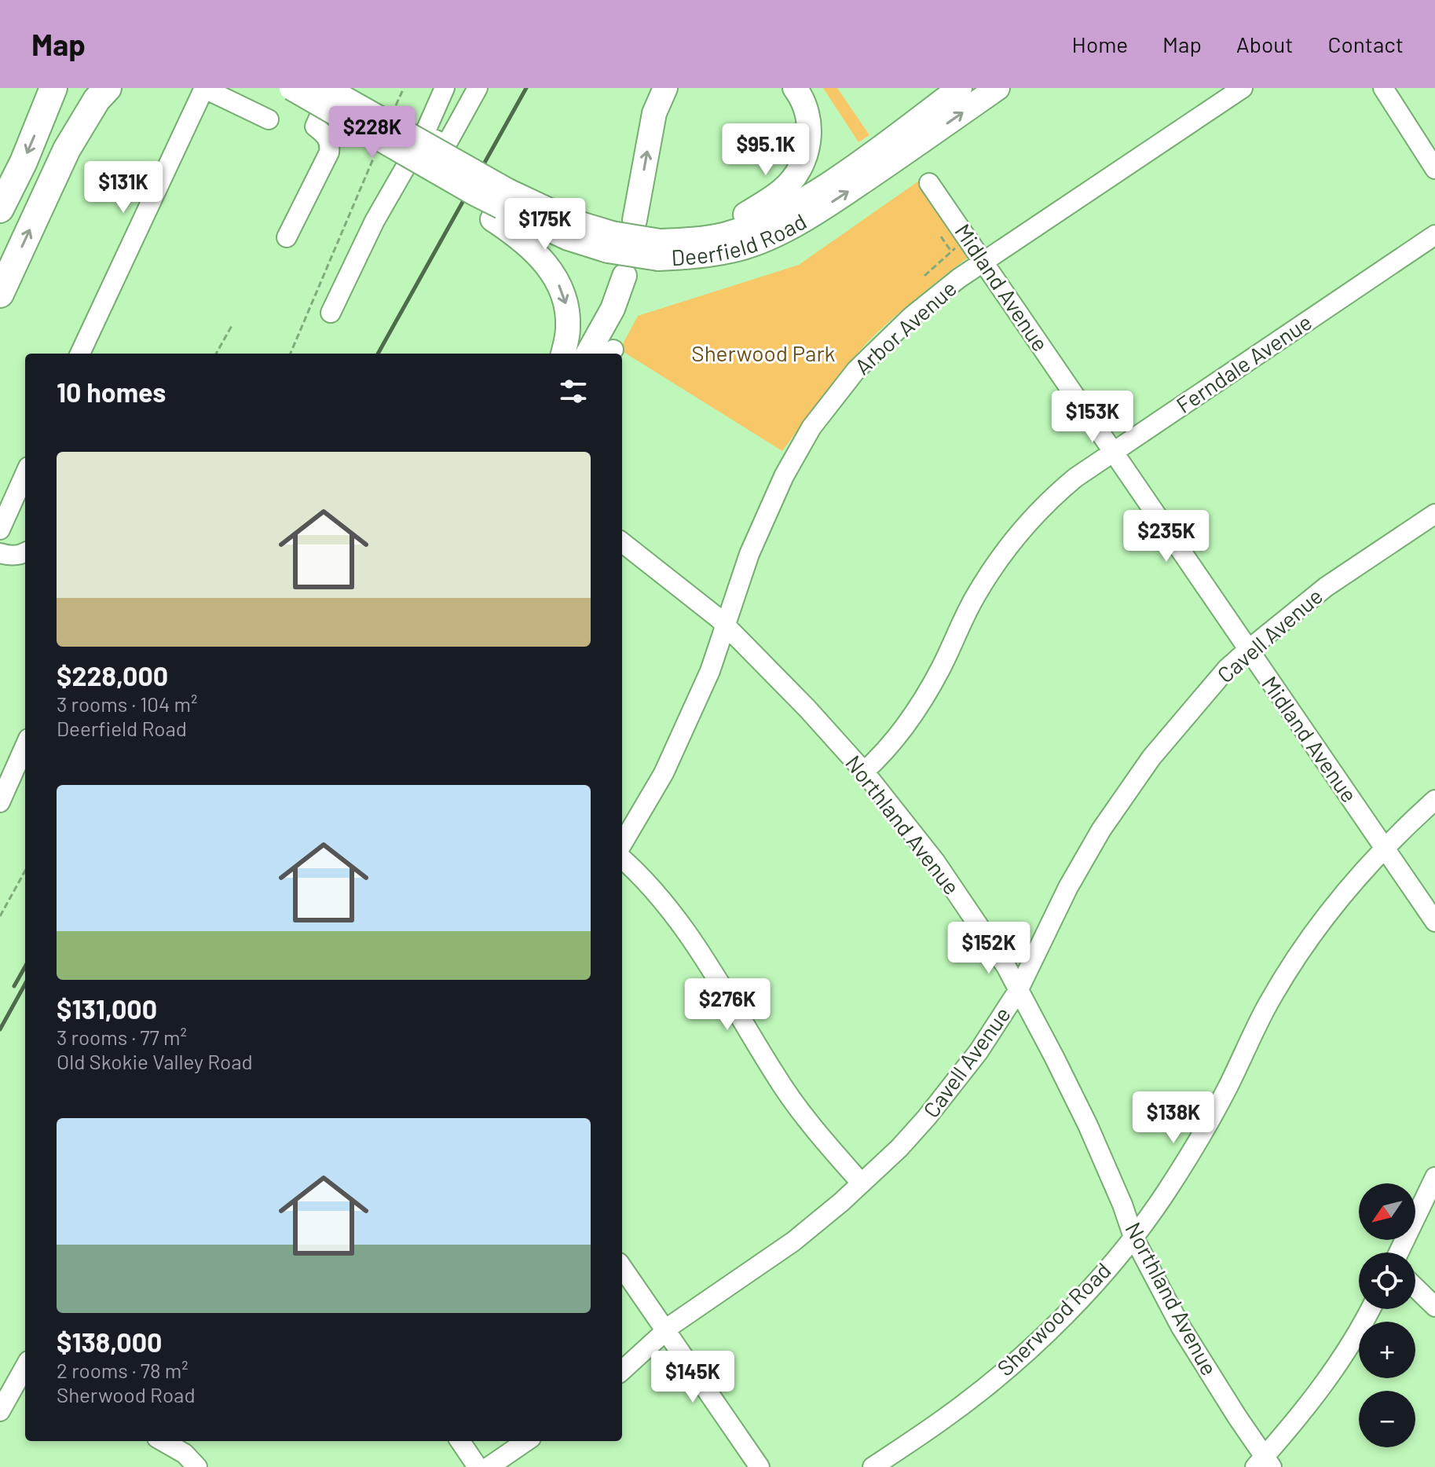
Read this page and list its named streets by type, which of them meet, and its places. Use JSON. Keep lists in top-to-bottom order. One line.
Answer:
{"streets":{"main road":["Deerfield Road"],"street":["Midland Avenue","Arbor Avenue","Ferndale Avenue","Cavell Avenue","Northland Avenue","Sherwood Road"]},"crossings":[["Midland Avenue","Arbor Avenue"],["Midland Avenue","Ferndale Avenue"],["Midland Avenue","Cavell Avenue"],["Midland Avenue","Sherwood Road"],["Arbor Avenue","Northland Avenue"],["Ferndale Avenue","Northland Avenue"],["Cavell Avenue","Northland Avenue"],["Northland Avenue","Sherwood Road"]],"parks":["Sherwood Park"],"north":"bottom left","page":{"header":"Map","nav":["Home","Map","About","Contact"],"price":["$228K","$95.1K","$131K","$175K","$153K","$235K","$152K","$276K","$138K","$145K"],"heading":"10 homes","list":[{"name":"$228,000","note":"3 rooms · 104 m² · Deerfield Road"},{"name":"$131,000","note":"3 rooms · 77 m² · Old Skokie Valley Road"},{"name":"$138,000","note":"2 rooms · 78 m² · Sherwood Road"}],"map_buttons":["+","−"]}}
